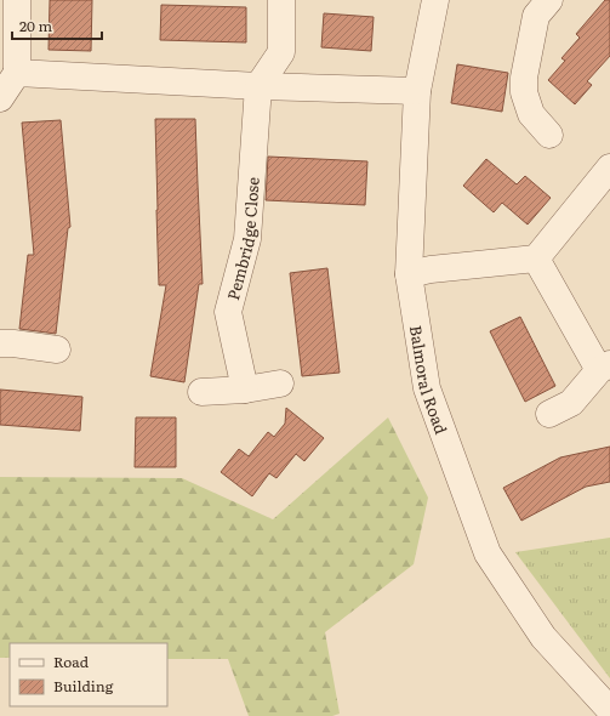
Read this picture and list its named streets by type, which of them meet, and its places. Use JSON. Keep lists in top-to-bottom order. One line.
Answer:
{"streets":{"street":["Pembridge Close","Balmoral Road"]},"legend":["Road","Building"],"scale_bar":"20 m"}
